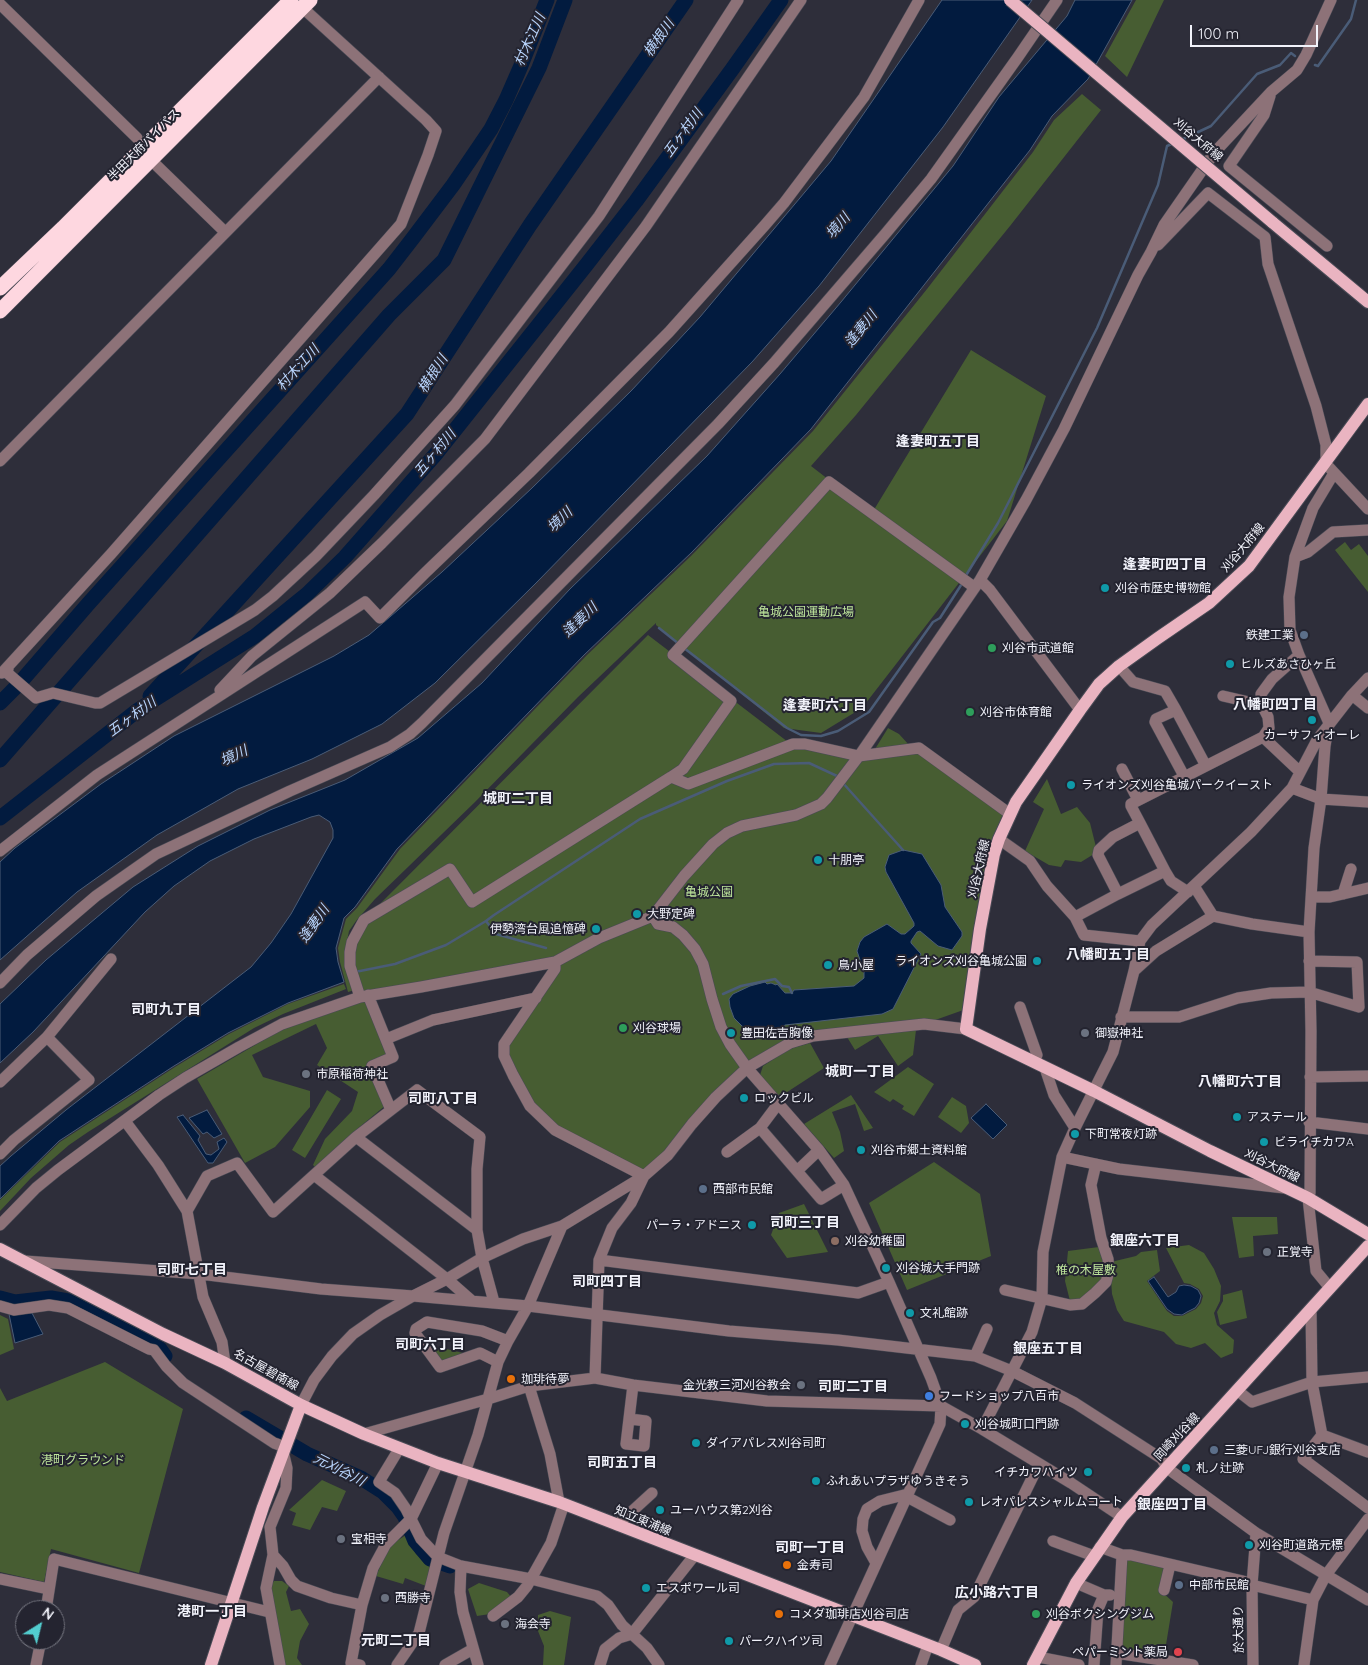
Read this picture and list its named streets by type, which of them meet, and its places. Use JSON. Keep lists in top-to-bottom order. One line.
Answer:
{"streets":{"highway":["半田大府パイパス"],"main road":["刈谷大府線","名古屋碧南線","岡崎刈谷線","知立東浦線"],"street":["於大通り"]},"crossings":[["名古屋碧南線","知立東浦線"]],"districts":["逢妻町五丁目","逢妻町四丁目","八幡町四丁目","逢妻町六丁目","城町二丁目","八幡町五丁目","司町九丁目","城町一丁目","八幡町六丁目","司町八丁目","司町三丁目","銀座六丁目","司町七丁目","司町四丁目","司町六丁目","銀座五丁目","司町二丁目","司町五丁目","銀座四丁目","司町一丁目","広小路六丁目","港町一丁目","元町二丁目"],"water":["横根川","村木江川","五ヶ村川","境川","逢妻川","元刈谷川"],"parks":["亀城公園運動広場","亀城公園","椎の木屋敷","港町グラウンド"],"places":["刈谷市歴史博物館","鉄建工業","刈谷市武道館","ヒルズあさひヶ丘","刈谷市体育館","カーサフィオーレ","ライオンズ刈谷亀城パークイースト","十朋亭","大野定碑","伊勢湾台風追憶碑","ライオンズ刈谷亀城公園","鳥小屋","刈谷球場","豊田佐吉胸像","御嶽神社","市原稲荷神社","ロックビル","アステール","下町常夜灯跡","ビライチカワA","刈谷市郷土資料館","西部市民館","パーラ・アドニス","刈谷幼稚園","正覚寺","刈谷城大手門跡","文礼館跡","珈琲待夢","金光教三河刈谷教会","フードショップ八百市","刈谷城町口門跡","ダイアパレス刈谷司町","三菱UFJ銀行刈谷支店","札ノ辻跡","イチカワハイツ","ふれあいプラザゆうきそう","レオパレスシャルムコート","ユーハウス第2刈谷","宝相寺","刈谷町道路元標","金寿司","中部市民館","エスポワール司","西勝寺","コメダ珈琲店刈谷司店","刈谷ボクシングジム","海会寺","パークハイツ司","ペパーミント薬局"],"scale_bar":"100 m","north":"top right"}
